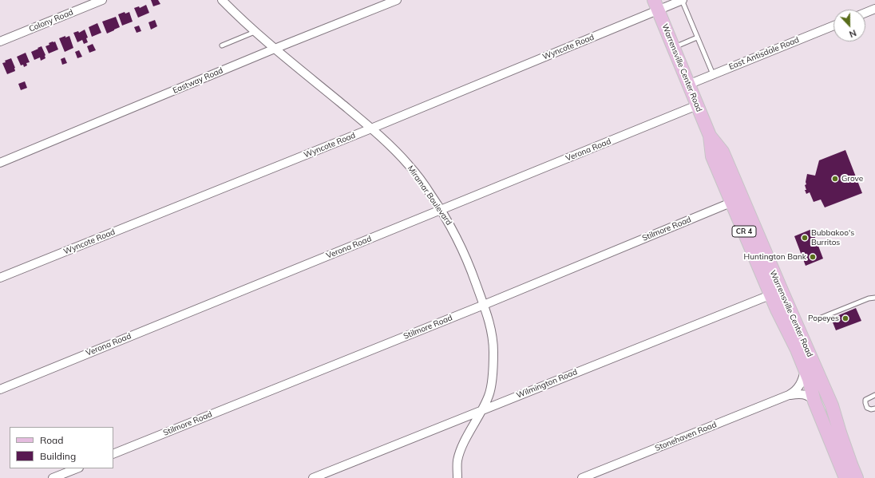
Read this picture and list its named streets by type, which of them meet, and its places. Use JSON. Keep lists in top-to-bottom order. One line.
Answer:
{"streets":{"main road":["Warrensville Center Road","CR 4"],"street":["Colony Road","Wyncote Road","East Antisdale Road","Eastway Road","Verona Road","Miramar Boulevard","Stilmore Road","Wilmington Road","Stonehaven Road"]},"crossings":[["Wyncote Road","Warrensville Center Road"],["Wyncote Road","Miramar Boulevard"],["East Antisdale Road","Warrensville Center Road"],["Warrensville Center Road","Verona Road"],["Warrensville Center Road","Stilmore Road"],["Warrensville Center Road","Wilmington Road"],["Warrensville Center Road","Stonehaven Road"],["Eastway Road","Miramar Boulevard"],["Verona Road","Miramar Boulevard"],["Miramar Boulevard","Stilmore Road"],["Miramar Boulevard","Wilmington Road"]],"places":["Grove","Bubbakoo's Burritos","Huntington Bank","Popeyes"],"legend":["Road","Building"],"north":"bottom"}
